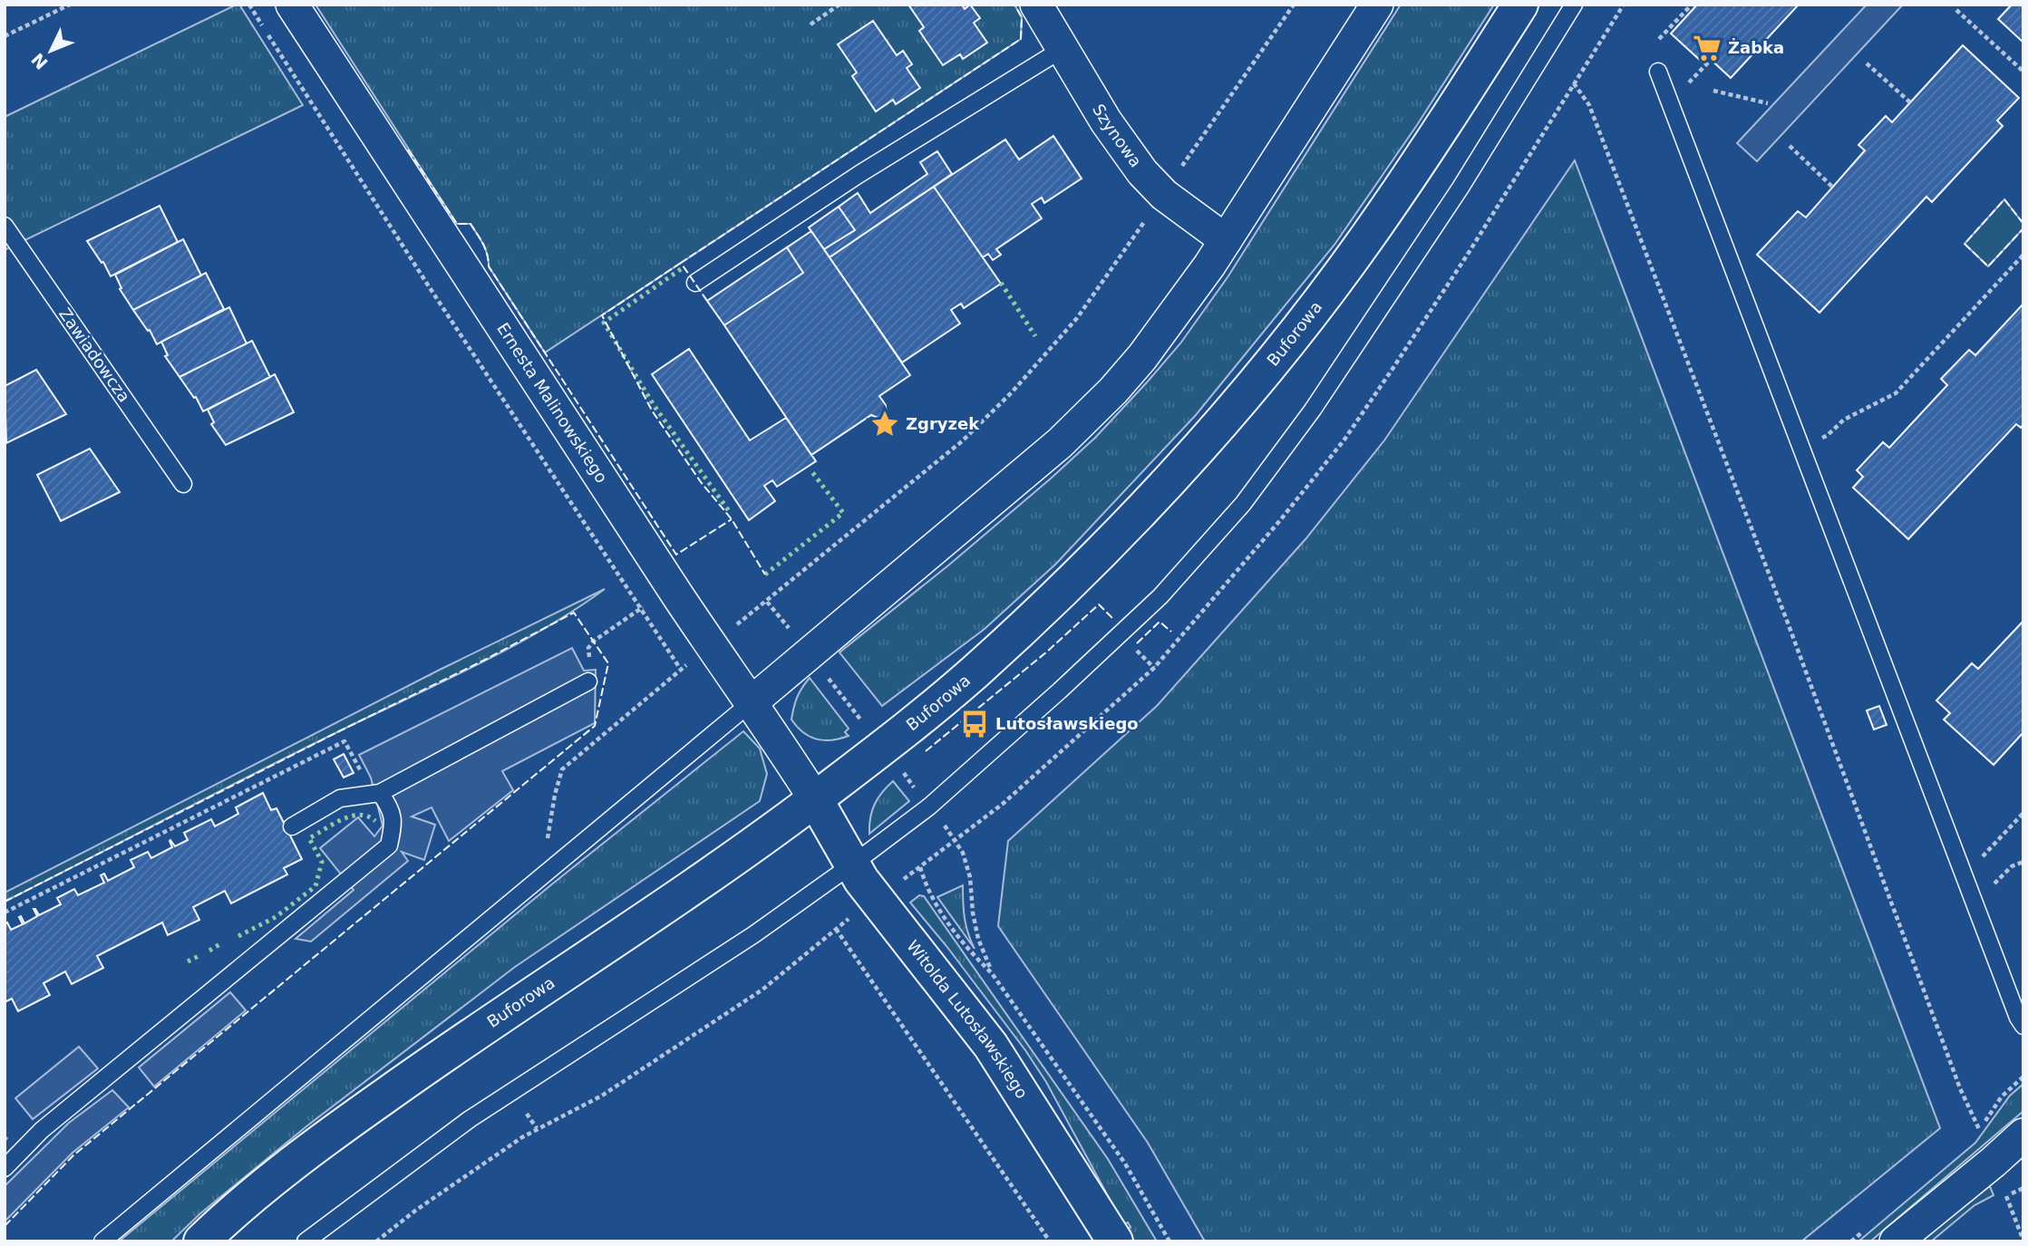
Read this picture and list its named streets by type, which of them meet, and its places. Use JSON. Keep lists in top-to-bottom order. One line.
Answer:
{"streets":{"main road":["Buforowa","Witolda Lutosławskiego"],"street":["Szynowa","Ernesta Malinowskiego"],"lane":["Zawiadowcza"]},"crossings":[["Buforowa","Ernesta Malinowskiego"],["Buforowa","Witolda Lutosławskiego"],["Ernesta Malinowskiego","Witolda Lutosławskiego"]],"places":{"supermarket":["Żabka"],"place":["Zgryzek"],"bus stop":["Lutosławskiego"]},"north":"bottom left"}
